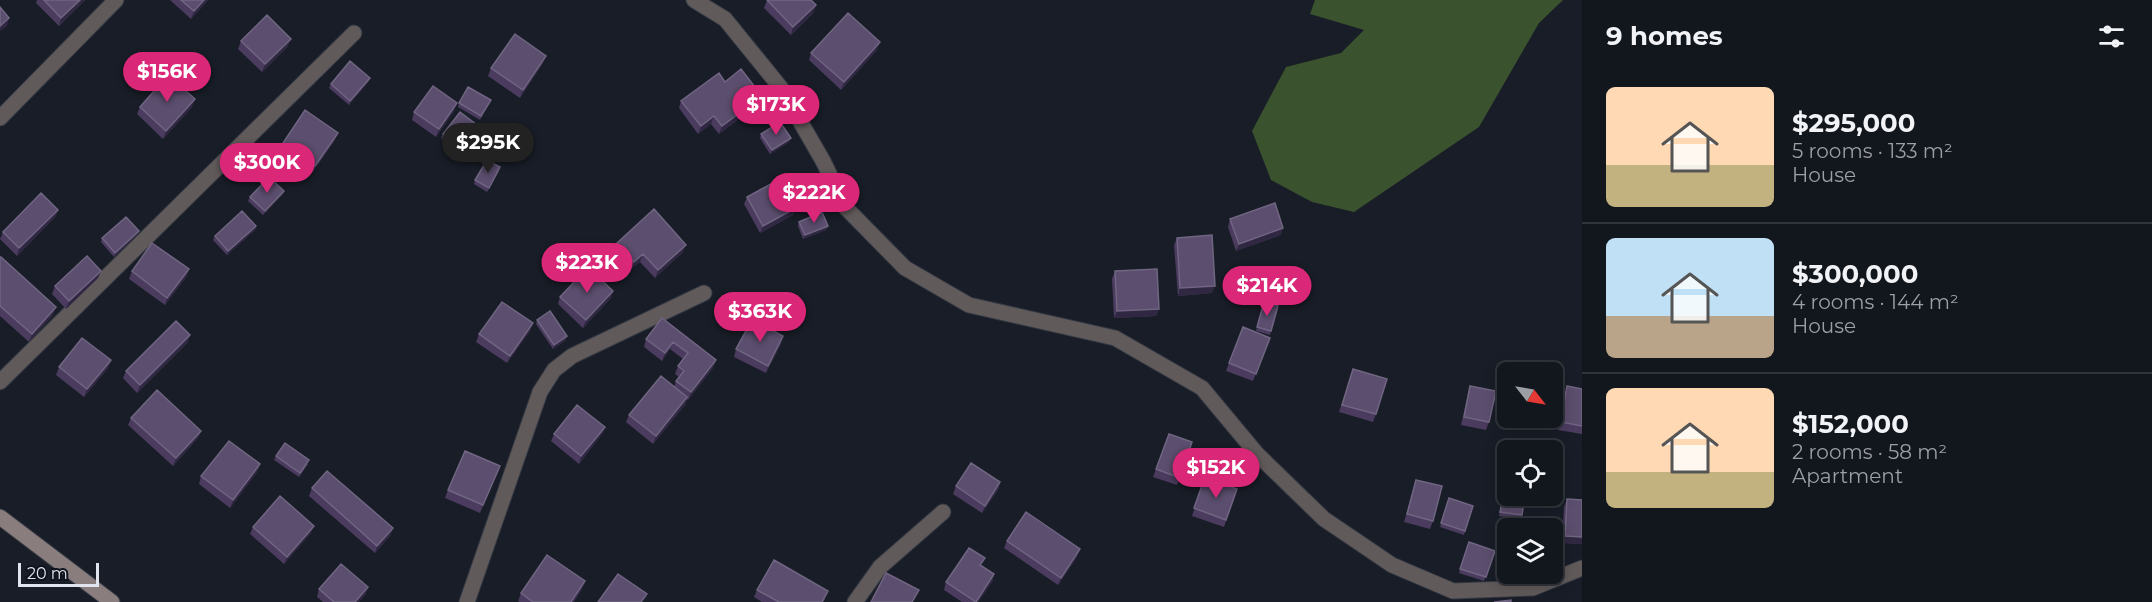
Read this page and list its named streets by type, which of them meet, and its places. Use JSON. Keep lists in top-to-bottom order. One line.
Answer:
{"scale_bar":"20 m","north":"bottom right","page":{"heading":"9 homes","price":["$156K","$173K","$295K","$300K","$222K","$223K","$214K","$363K","$152K"],"list":[{"name":"$295,000","note":"5 rooms · 133 m² · House"},{"name":"$300,000","note":"4 rooms · 144 m² · House"},{"name":"$152,000","note":"2 rooms · 58 m² · Apartment"}],"scale":"20 m"}}
